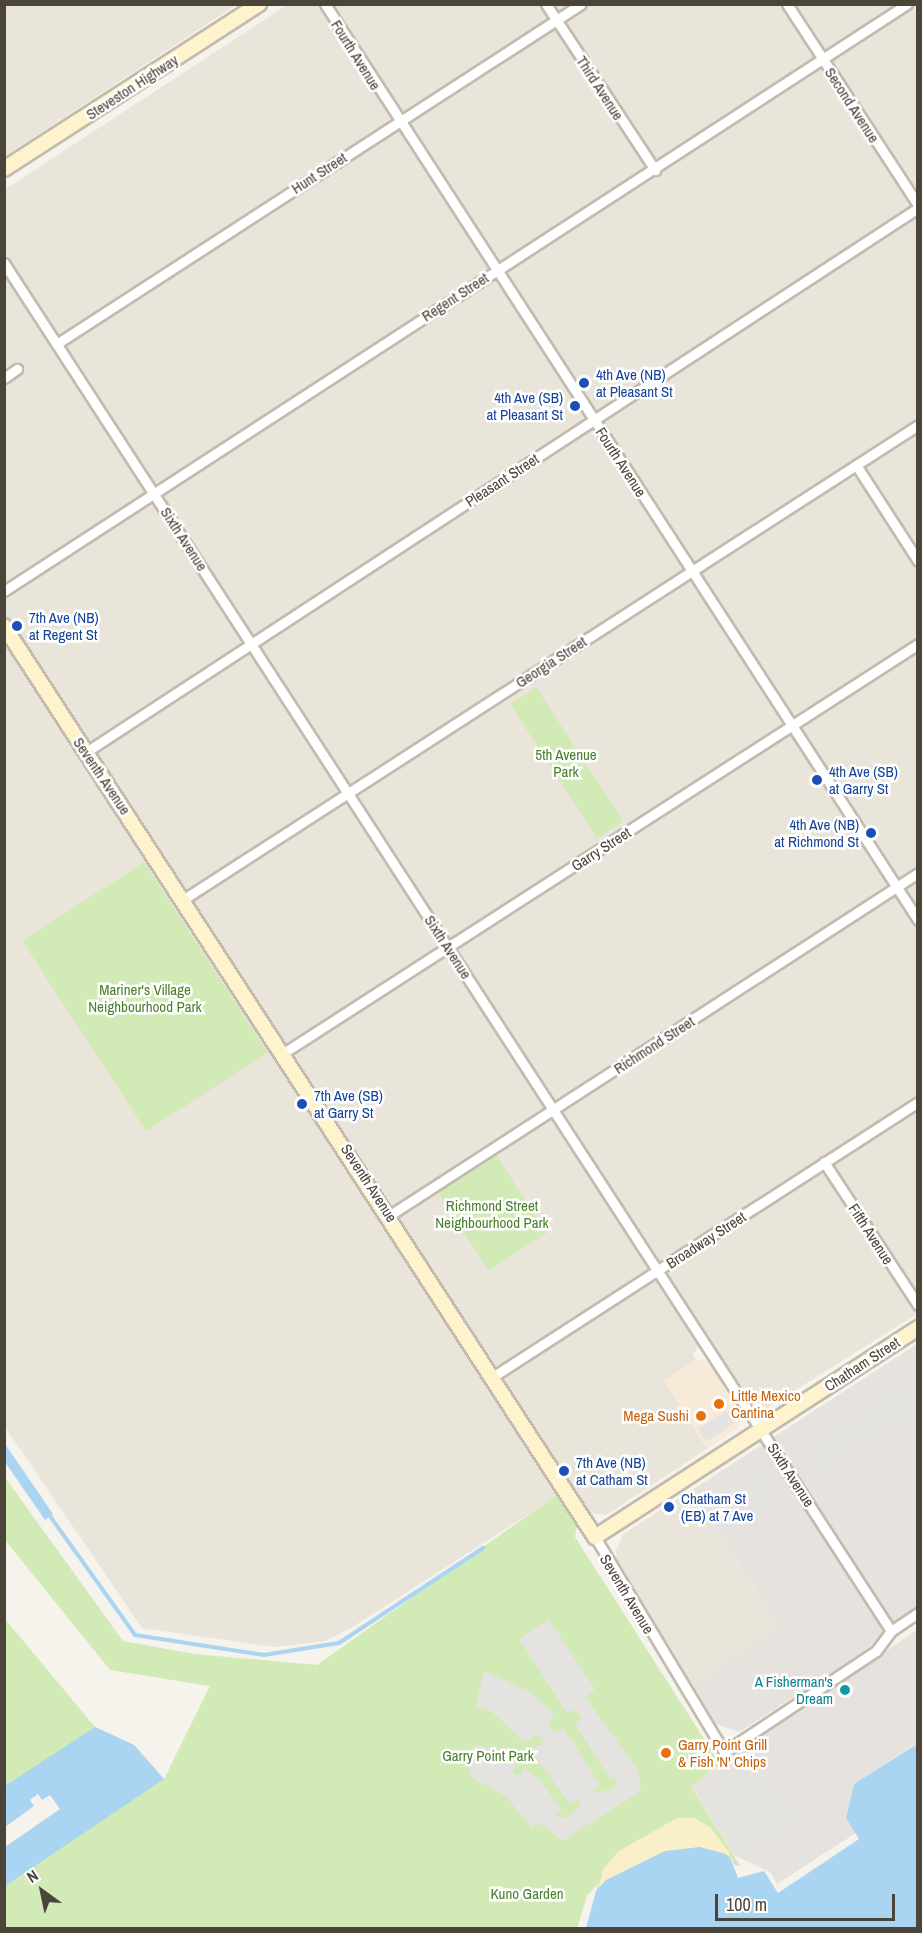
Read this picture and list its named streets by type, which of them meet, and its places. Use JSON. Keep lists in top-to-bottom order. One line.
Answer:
{"streets":{"street":["Fourth Avenue","Steveston Highway","Third Avenue","Second Avenue","Hunt Street","Regent Street","Pleasant Street","Sixth Avenue","Georgia Street","Seventh Avenue","Garry Street","Richmond Street","Fifth Avenue","Broadway Street","Chatham Street"]},"crossings":[["Fourth Avenue","Hunt Street"],["Fourth Avenue","Regent Street"],["Fourth Avenue","Pleasant Street"],["Fourth Avenue","Georgia Street"],["Fourth Avenue","Garry Street"],["Fourth Avenue","Richmond Street"],["Third Avenue","Hunt Street"],["Third Avenue","Regent Street"],["Second Avenue","Regent Street"],["Second Avenue","Pleasant Street"],["Hunt Street","Sixth Avenue"],["Regent Street","Sixth Avenue"],["Pleasant Street","Sixth Avenue"],["Pleasant Street","Seventh Avenue"],["Sixth Avenue","Georgia Street"],["Sixth Avenue","Seventh Avenue"],["Sixth Avenue","Garry Street"],["Sixth Avenue","Richmond Street"],["Sixth Avenue","Broadway Street"],["Sixth Avenue","Chatham Street"],["Georgia Street","Seventh Avenue"],["Seventh Avenue","Garry Street"],["Seventh Avenue","Richmond Street"],["Seventh Avenue","Broadway Street"],["Seventh Avenue","Chatham Street"],["Fifth Avenue","Broadway Street"]],"parks":["5th Avenue Park","Mariner's Village Neighbourhood Park","Richmond Street Neighbourhood Park","Garry Point Park","Kuno Garden"],"places":["4th Ave (NB) at Pleasant St","4th Ave (SB) at Pleasant St","7th Ave (NB) at Regent St","4th Ave (SB) at Garry St","4th Ave (NB) at Richmond St","7th Ave (SB) at Garry St","Little Mexico Cantina","Mega Sushi","7th Ave (NB) at Catham St","Chatham St (EB) at 7 Ave","A Fisherman's Dream","Garry Point Grill & Fish 'N' Chips"],"scale_bar":"100 m","north":"top left"}
